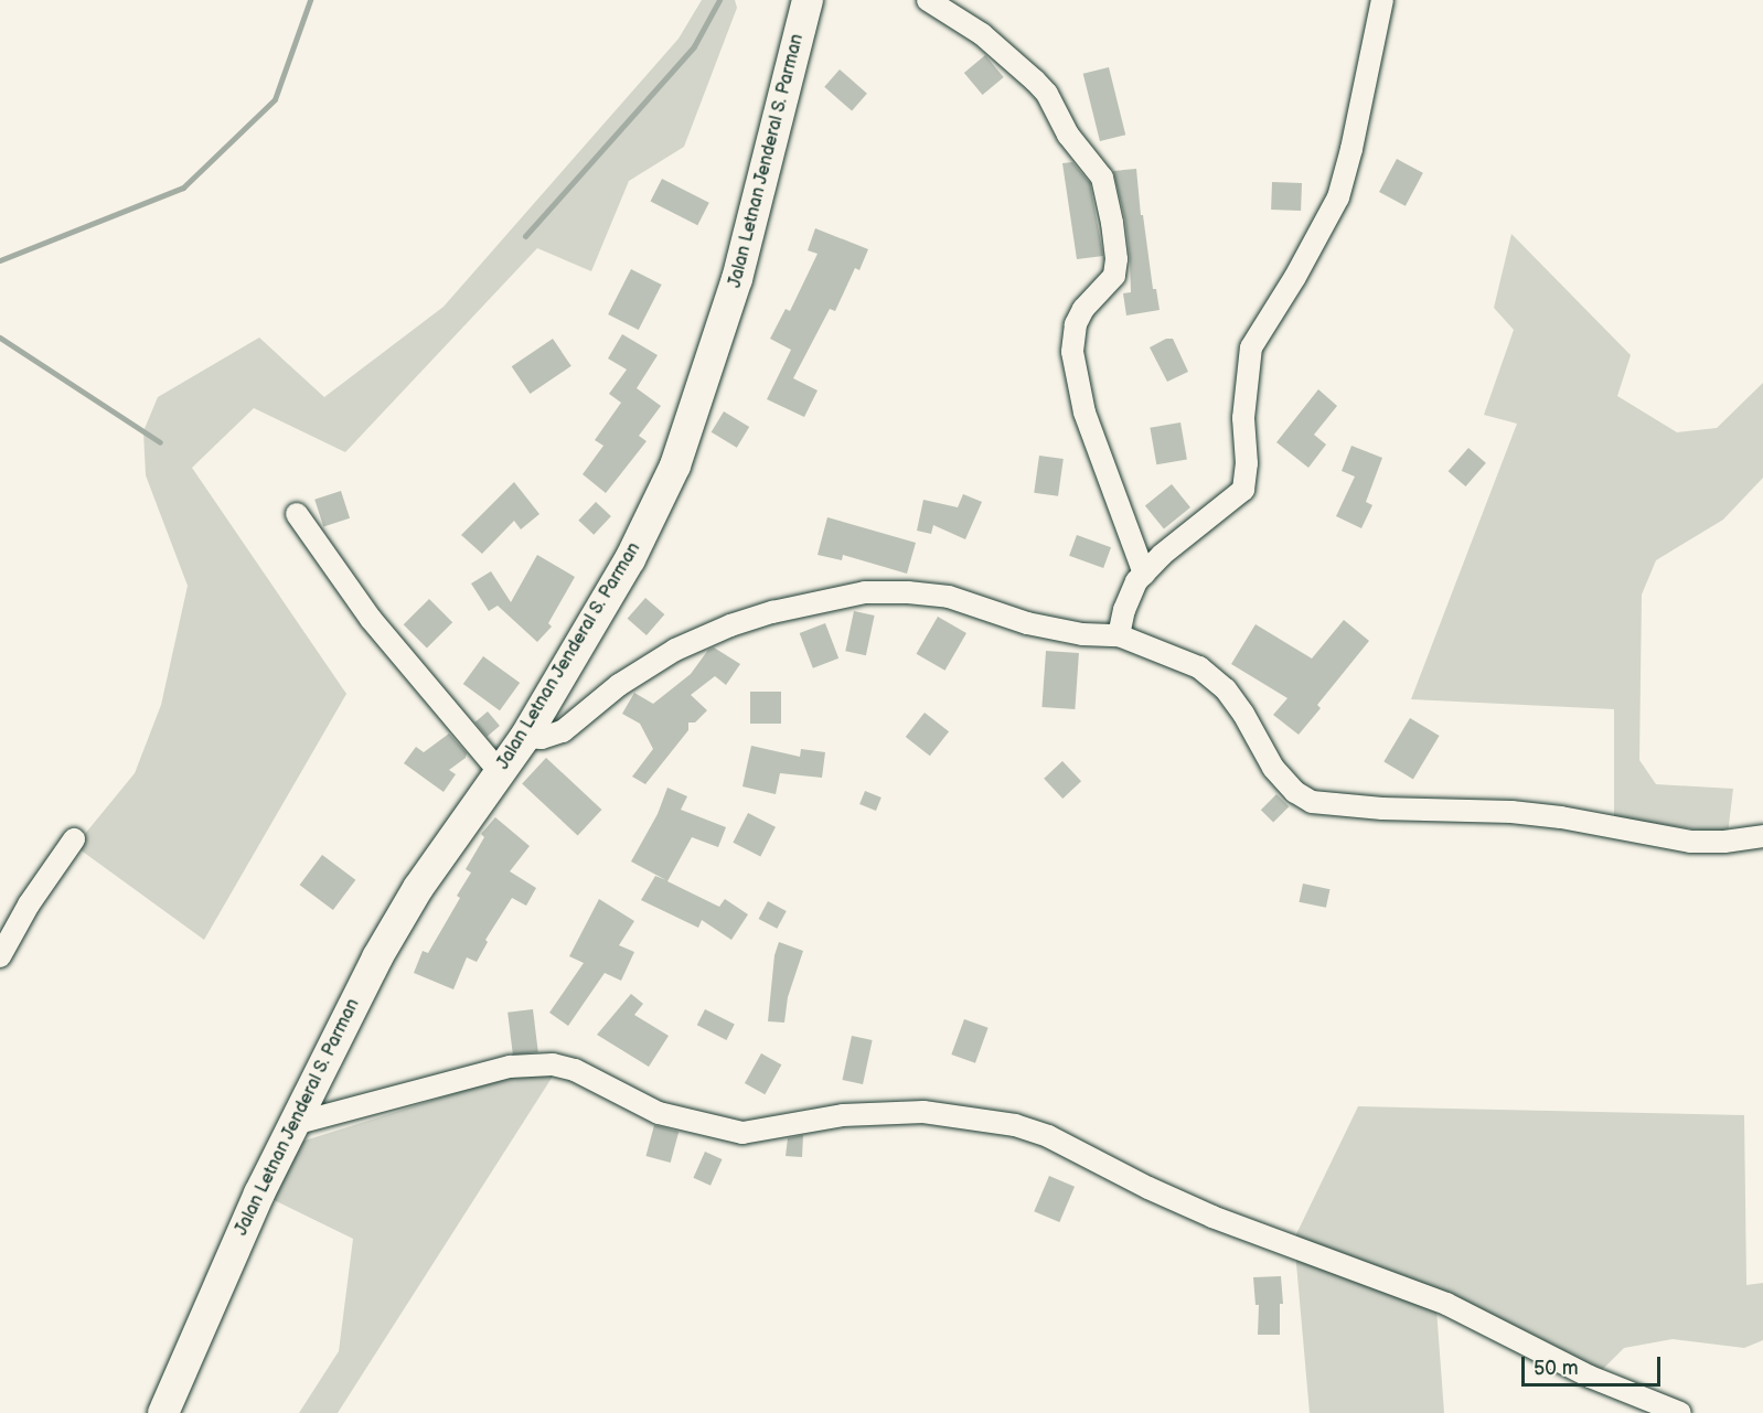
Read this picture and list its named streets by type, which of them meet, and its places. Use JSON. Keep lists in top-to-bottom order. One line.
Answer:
{"streets":{"street":["Jalan Letnan Jenderal S. Parman"]},"scale_bar":"50 m"}
